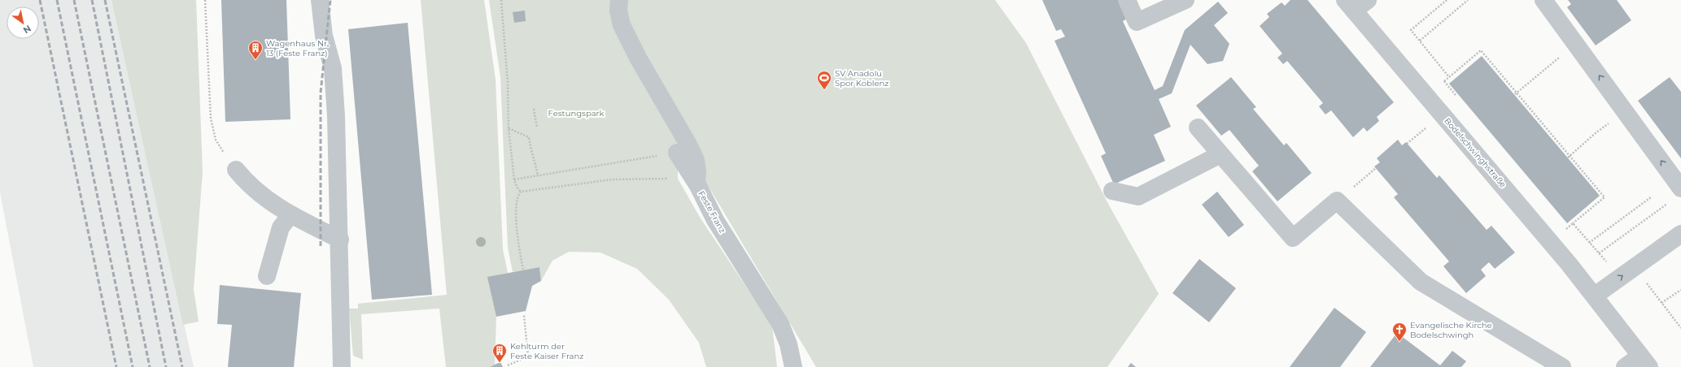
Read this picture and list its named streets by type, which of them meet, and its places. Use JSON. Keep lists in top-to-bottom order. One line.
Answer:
{"streets":{"street":["Bodelschwinghstraße","Feste Franz"]},"parks":["Festungspark"],"places":{"building":["Wagenhaus Nr. 13 (Feste Franz)","Kehlturm der Feste Kaiser Franz"],"sports":["SV Anadolu Spor Koblenz"],"church":["Evangelische Kirche Bodelschwingh"]},"north":"bottom right"}
